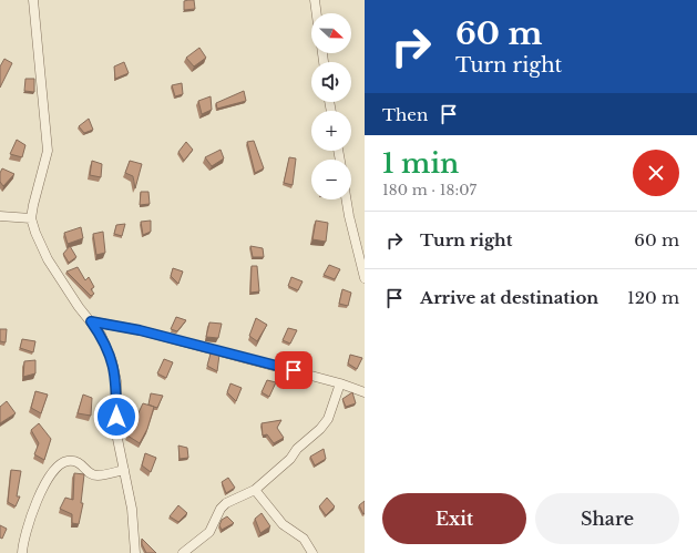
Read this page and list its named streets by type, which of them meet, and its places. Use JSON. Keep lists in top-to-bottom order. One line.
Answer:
{"north":"right","page":{"turn":["60 m","Turn right"],"map_buttons":["+","−"],"then":"Then","heading":["1 min","180 m · 18:07"],"list":[{"name":"Turn right","value":"60 m"},{"name":"Arrive at destination","value":"120 m"}],"buttons":["Exit","Share"]}}
